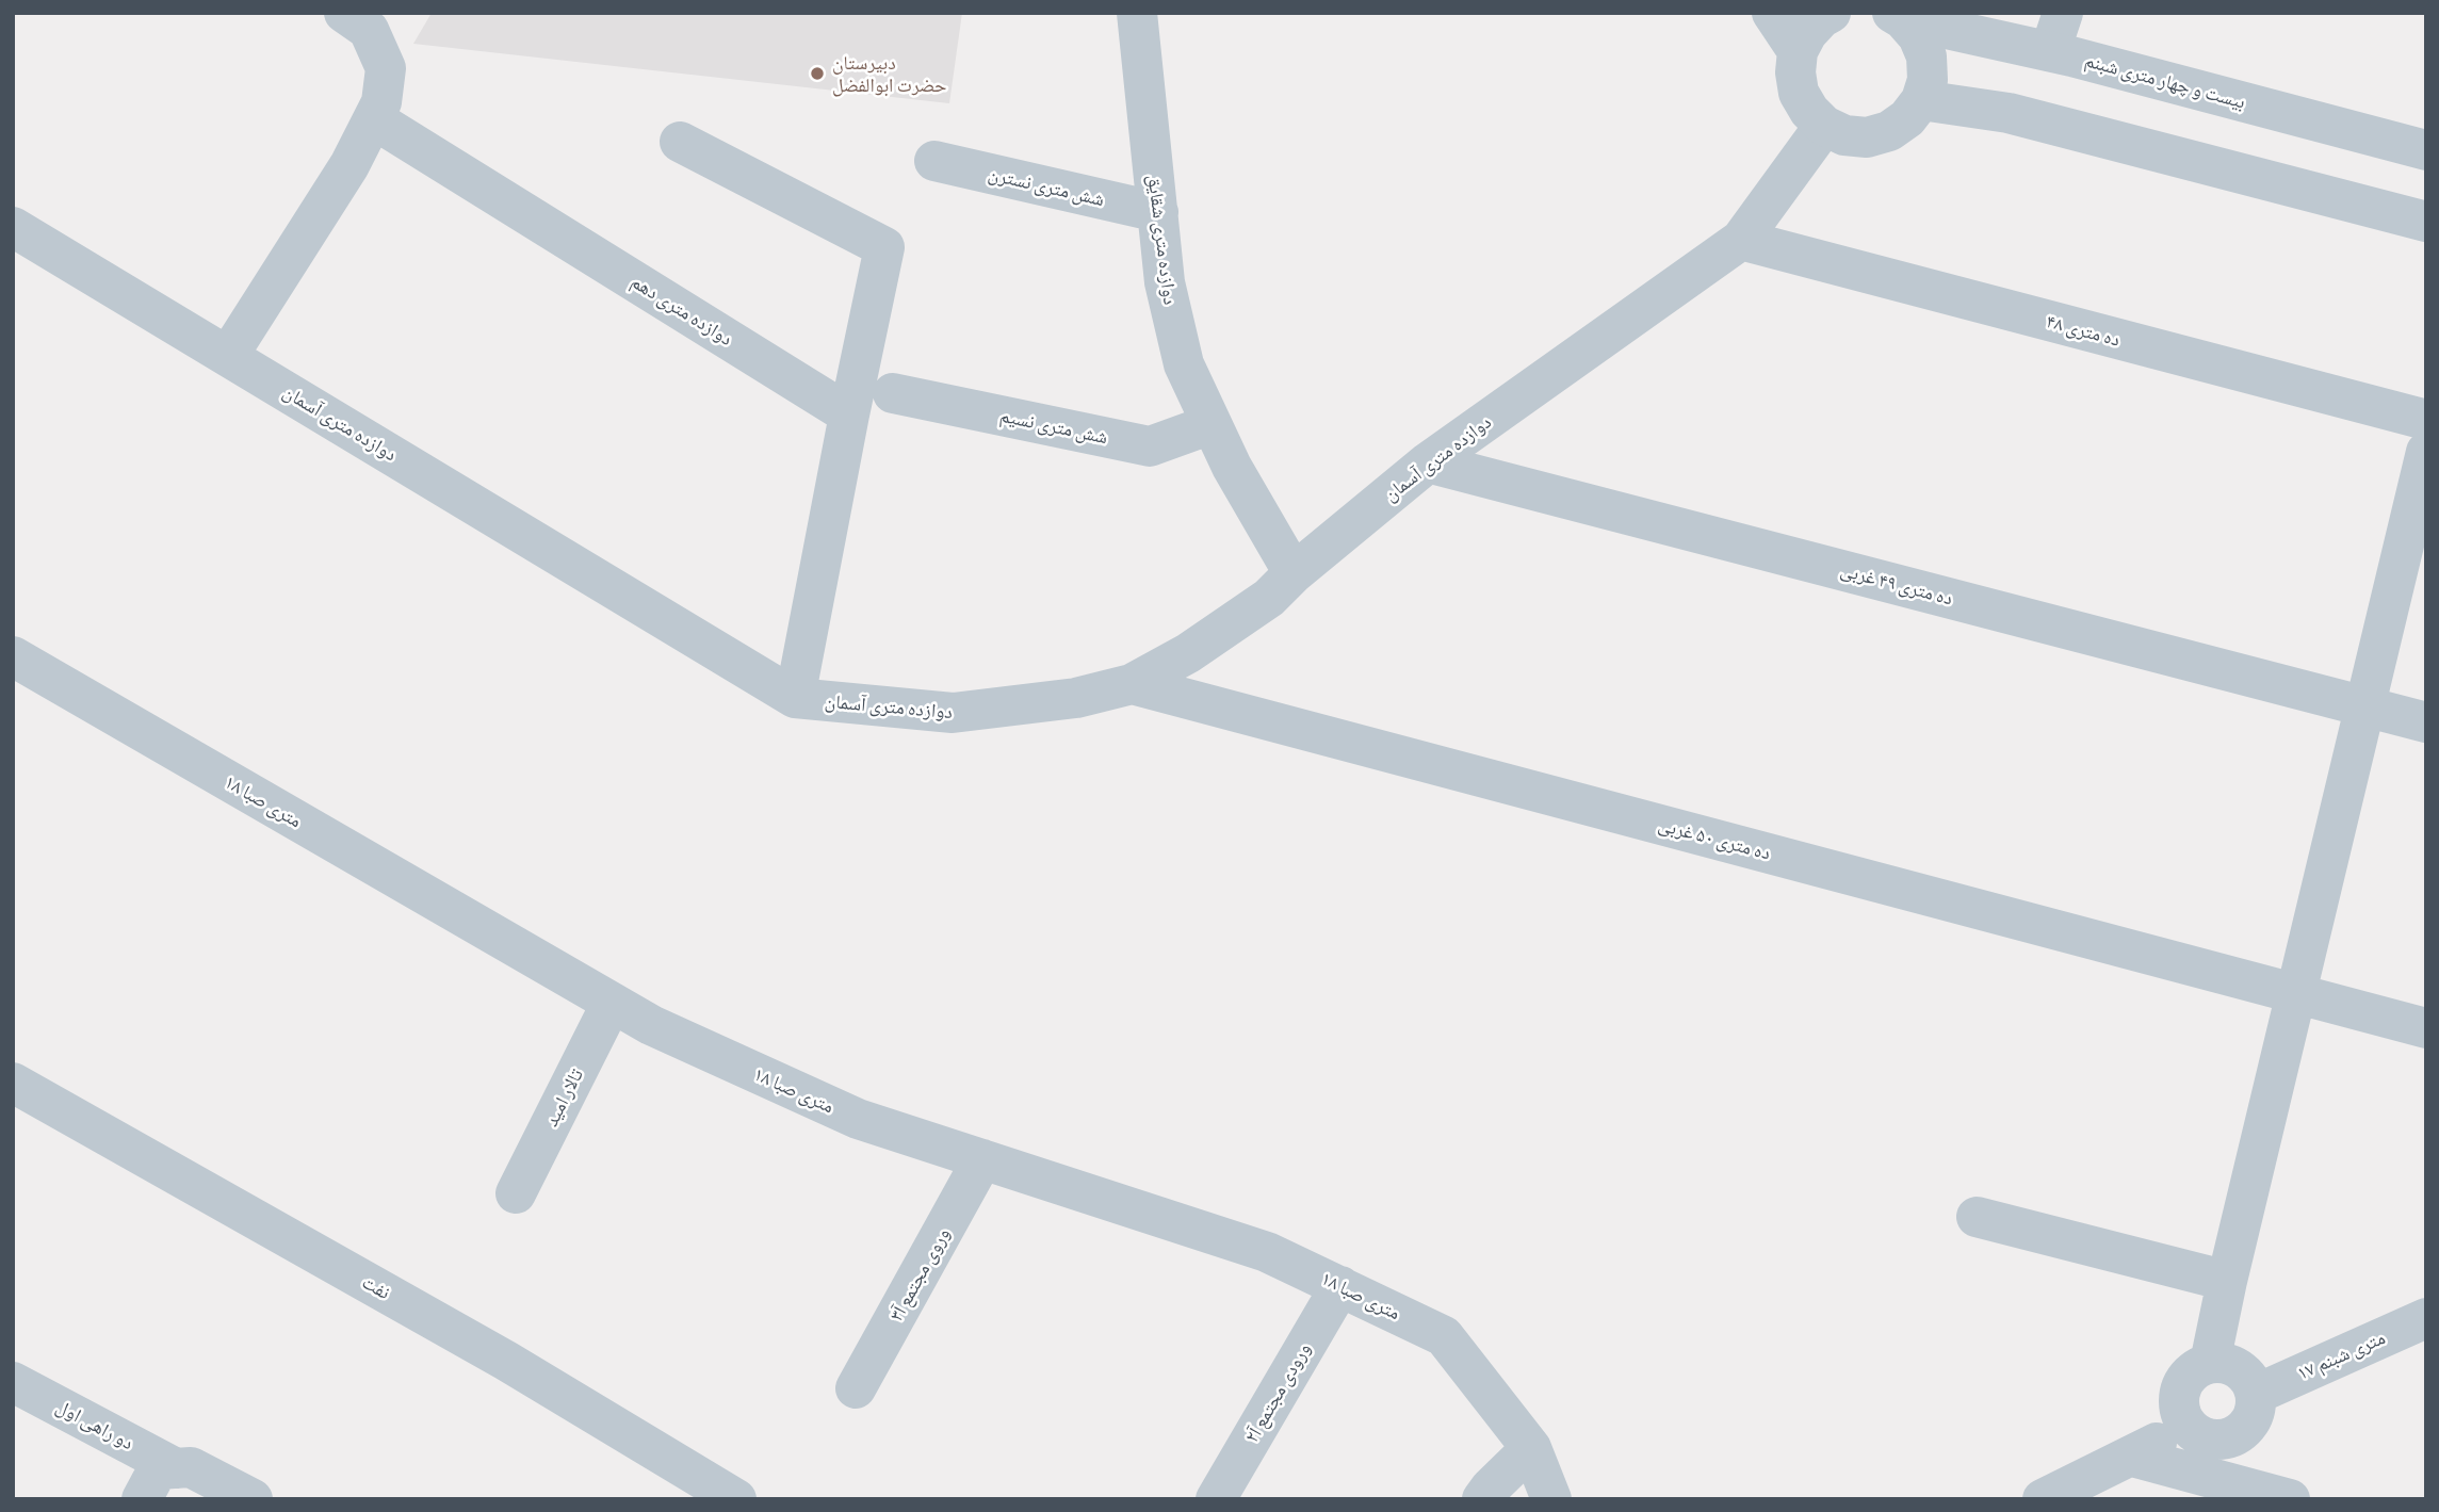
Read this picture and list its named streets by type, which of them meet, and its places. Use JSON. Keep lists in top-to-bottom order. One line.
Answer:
{"streets":{"street":["بیست و چهار متری شبنم","شش متری نسترن","دوازده متری شقایق","دوازده متری دهم","ده متری ۴۸","دوازده متری آسمان","شش متری نسیم","ده متری ۴۹ غربی","متری صبا ۱۸","ده متری ۵۰ غربی","تالار امید","وروی مجتمع آ۳","نفت","۱۷ متری شبنم","ورودی مجتمع آ۲","دو راهی اول"]},"crossings":[["شش متری نسترن","دوازده متری شقایق"],["دوازده متری شقایق","دوازده متری آسمان"],["دوازده متری شقایق","شش متری نسیم"],["ده متری ۴۸","دوازده متری آسمان"],["دوازده متری آسمان","ده متری ۴۹ غربی"],["دوازده متری آسمان","ده متری ۵۰ غربی"],["متری صبا ۱۸","تالار امید"],["متری صبا ۱۸","وروی مجتمع آ۳"],["متری صبا ۱۸","ورودی مجتمع آ۲"]],"places":["دبیرستان حضرت ابوالفضل"]}
